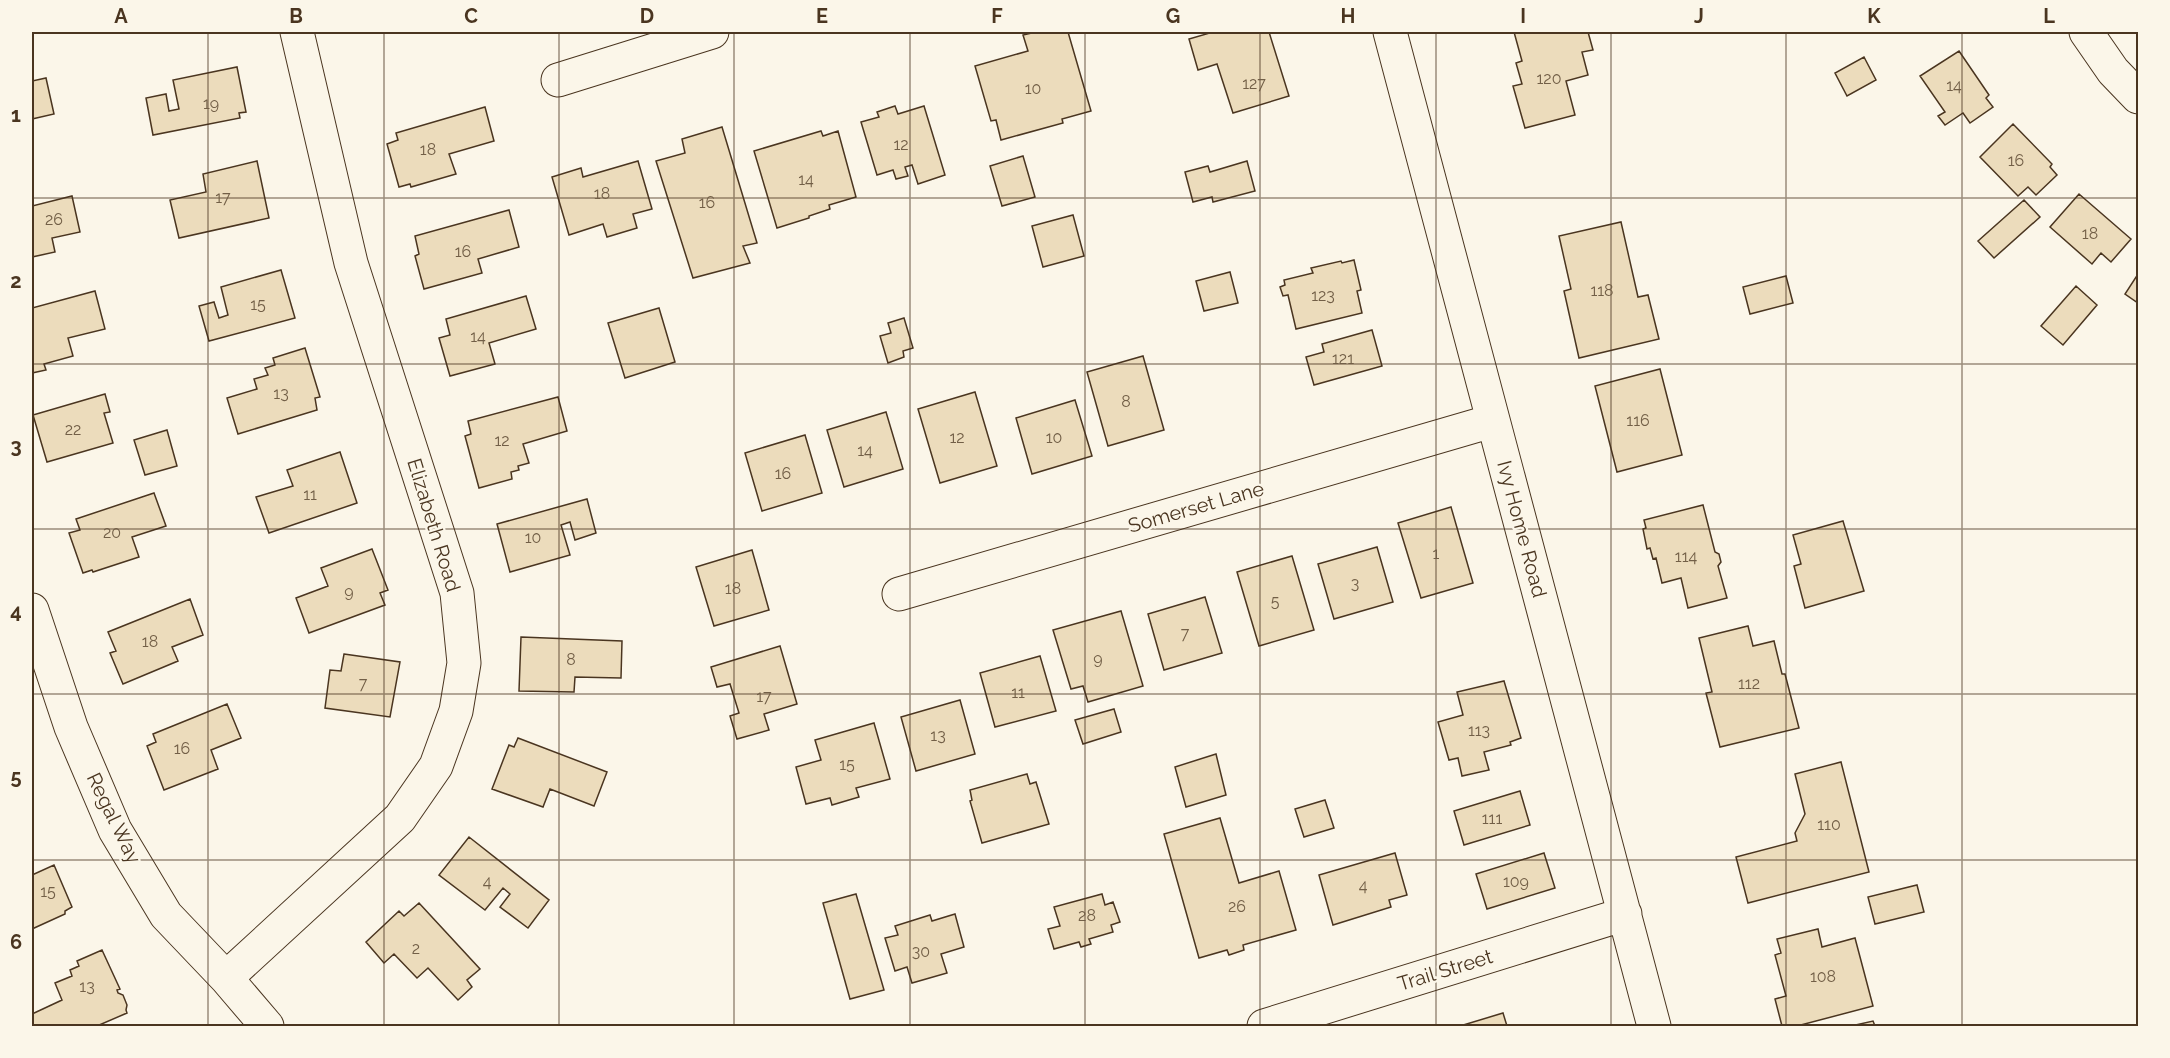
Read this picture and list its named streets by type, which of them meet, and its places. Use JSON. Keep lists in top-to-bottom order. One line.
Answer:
{"streets":{"street":["Somerset Lane","Elizabeth Road","Ivy Home Road","Regal Way","Trail Street"]},"crossings":[["Somerset Lane","Ivy Home Road"],["Elizabeth Road","Regal Way"],["Ivy Home Road","Trail Street"]],"house_numbers":["120","127","14","10","19","12","18","16","14","18","17","16","26","18","16","118","123","15","14","121","13","8","116","22","12","10","12","14","16","11","20","10","1","114","3","18","9","5","7","18","9","8","7","112","11","17","113","13","16","15","111","110","4","109","4","15","26","28","2","30","108","13"],"grid":{"columns":["A","B","C","D","E","F","G","H","I","J","K","L"],"rows":["1","2","3","4","5","6"]}}
